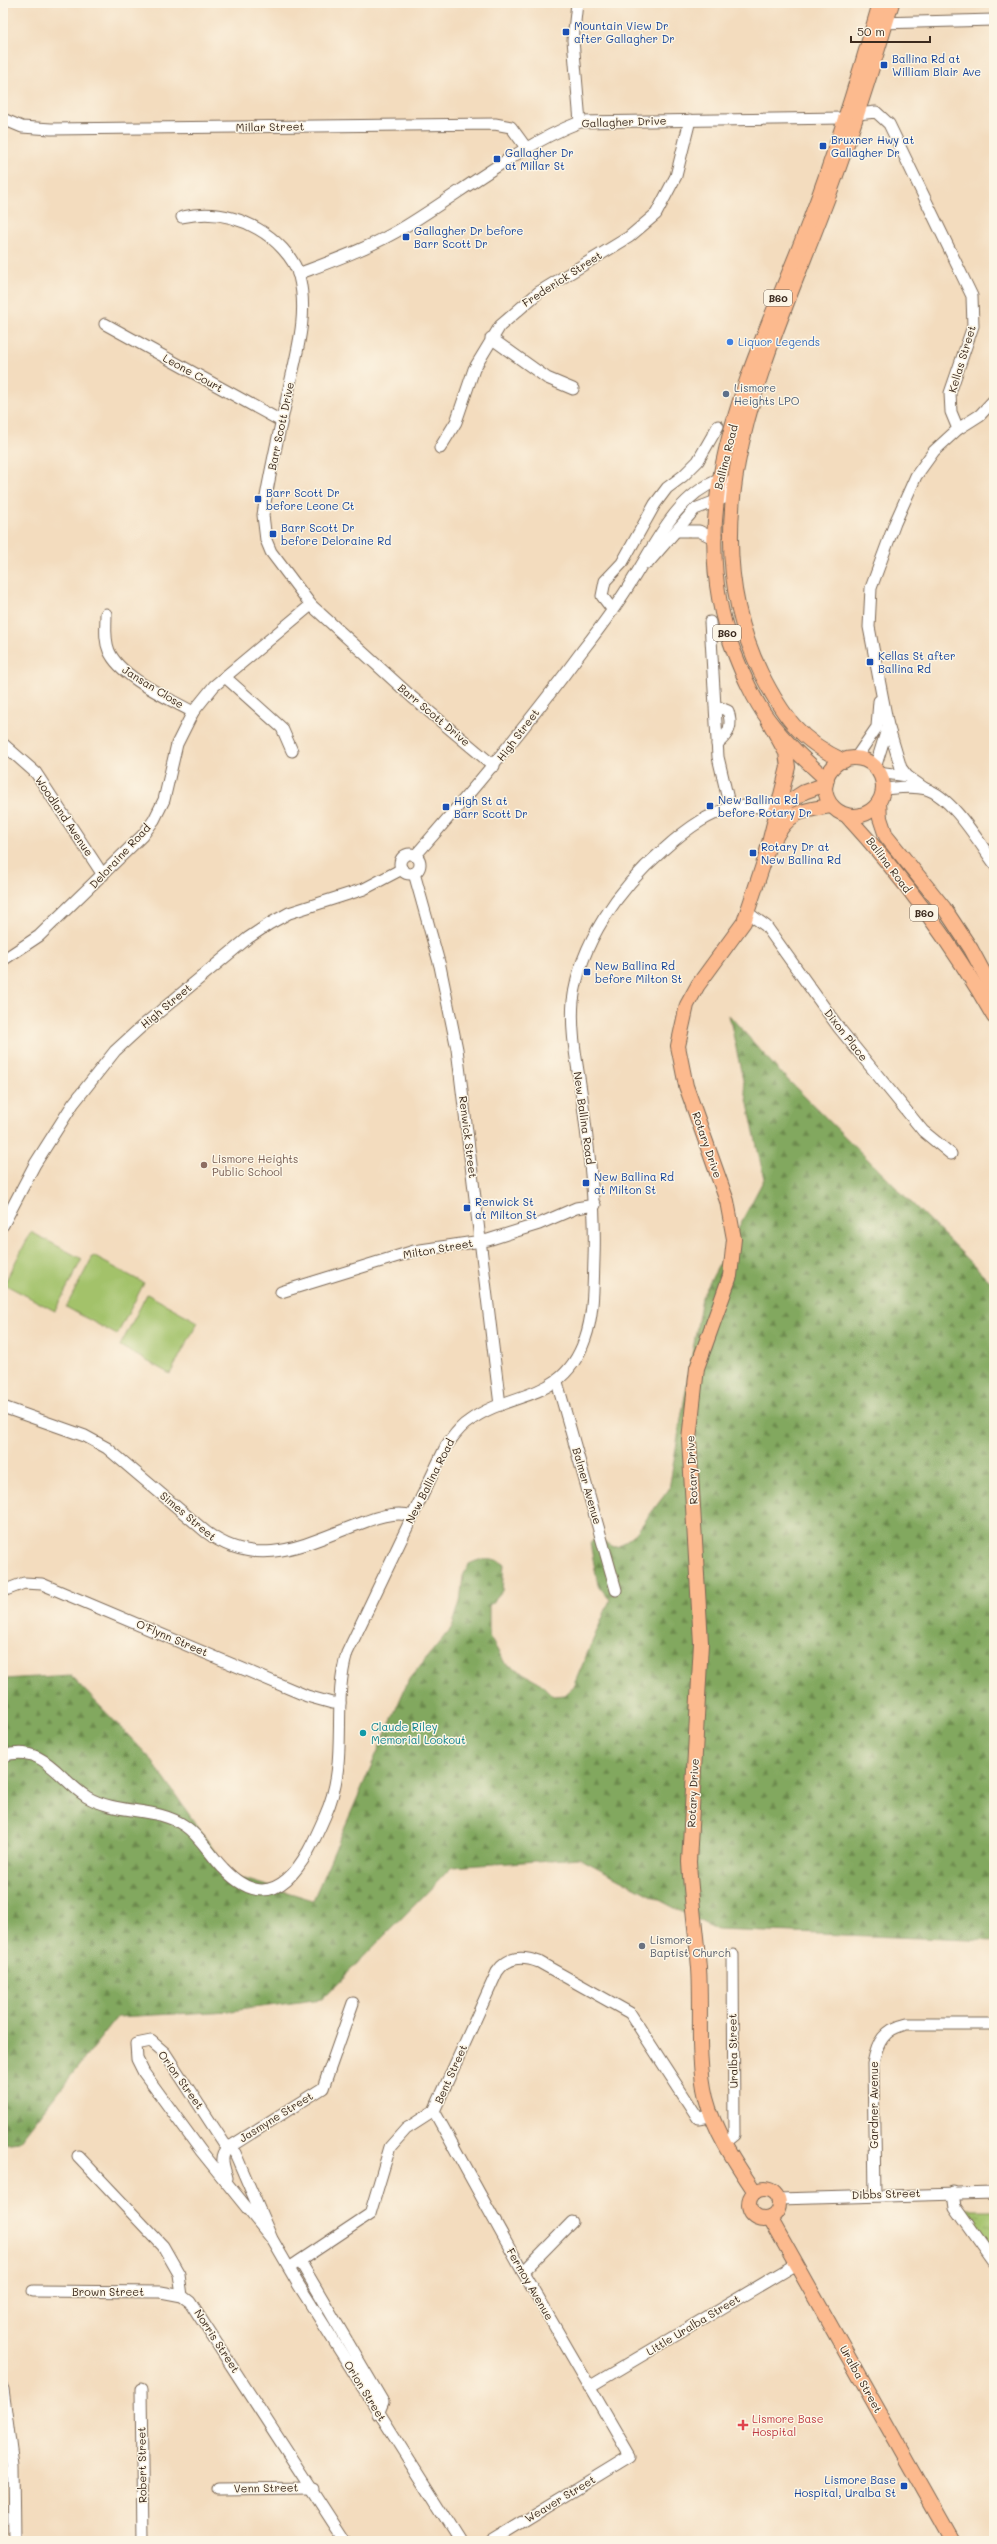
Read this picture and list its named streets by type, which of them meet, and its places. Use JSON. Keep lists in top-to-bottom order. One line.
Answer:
{"streets":{"main road":["B60","Ballina Road","Rotary Drive","Uralba Street"],"street":["Gallagher Drive","Millar Street","Frederick Street","Kellas Street","Leone Court","Barr Scott Drive","Jansan Close","High Street","Woodland Avenue","Deloraine Road","Dixon Place","New Ballina Road","Renwick Street","Milton Street","Balmer Avenue","Simes Street","O'Flynn Street","Bent Street","Orion Street","Gardner Avenue","Jasmyne Street","Dibbs Street","Fermoy Avenue","Brown Street","Little Uralba Street","Norris Street","Robert Street","Venn Street","Weaver Street"]},"crossings":[["Gallagher Drive","Millar Street"],["Gallagher Drive","Frederick Street"],["Gallagher Drive","Kellas Street"],["Gallagher Drive","Barr Scott Drive"],["Gallagher Drive","Ballina Road"],["B60","Ballina Road"],["Kellas Street","Ballina Road"],["Leone Court","Barr Scott Drive"],["Barr Scott Drive","High Street"],["Barr Scott Drive","Deloraine Road"],["Ballina Road","Rotary Drive"],["Jansan Close","Deloraine Road"],["High Street","Renwick Street"],["Woodland Avenue","Deloraine Road"],["Dixon Place","Rotary Drive"],["New Ballina Road","Renwick Street"],["New Ballina Road","Rotary Drive"],["New Ballina Road","Milton Street"],["New Ballina Road","Balmer Avenue"],["New Ballina Road","Simes Street"],["New Ballina Road","O'Flynn Street"],["Renwick Street","Milton Street"],["Rotary Drive","Bent Street"],["Uralba Street","Dibbs Street"],["Uralba Street","Little Uralba Street"],["Bent Street","Orion Street"],["Bent Street","Fermoy Avenue"],["Orion Street","Jasmyne Street"],["Gardner Avenue","Dibbs Street"],["Fermoy Avenue","Little Uralba Street"],["Fermoy Avenue","Weaver Street"],["Brown Street","Norris Street"],["Norris Street","Venn Street"]],"places":{"transit":["Mountain View Dr after Gallagher Dr","Ballina Rd at William Blair Ave","Bruxner Hwy at Gallagher Dr","Gallagher Dr at Millar St","Gallagher Dr before Barr Scott Dr","Barr Scott Dr before Leone Ct","Barr Scott Dr before Deloraine Rd","Kellas St after Ballina Rd","New Ballina Rd before Rotary Dr","High St at Barr Scott Dr","Rotary Dr at New Ballina Rd","New Ballina Rd before Milton St","New Ballina Rd at Milton St","Renwick St at Milton St","Lismore Base Hospital, Uralba St"],"other":["Liquor Legends","Lismore Heights LPO","Lismore Heights Public School","Claude Riley Memorial Lookout","Lismore Baptist Church"],"health":["Lismore Base Hospital"]},"scale_bar":"50 m"}
